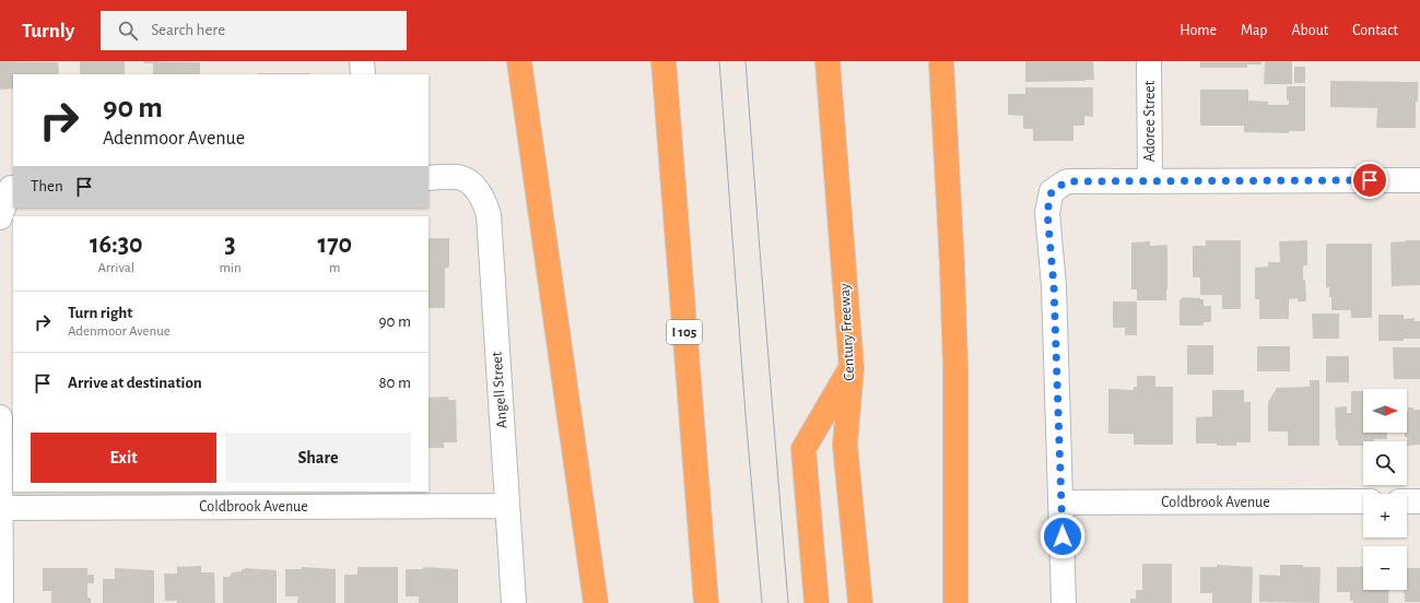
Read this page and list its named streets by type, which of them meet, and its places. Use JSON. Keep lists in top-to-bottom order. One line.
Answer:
{"streets":{"highway":["I 105","Century Freeway"],"street":["Adoree Street","Angell Street","Coldbrook Avenue"]},"crossings":[["Angell Street","Coldbrook Avenue"]],"north":"right","page":{"header":"Turnly","search":"Search here","nav":["Home","Map","About","Contact"],"turn":["90 m","Adenmoor Avenue"],"then":"Then","eta":["16:30","Arrival","3","min","170","m"],"list":[{"name":"Turn right","note":"Adenmoor Avenue","value":"90 m"},{"name":"Arrive at destination","value":"80 m"}],"map_buttons":["+","−"],"buttons":["Exit","Share"]}}
